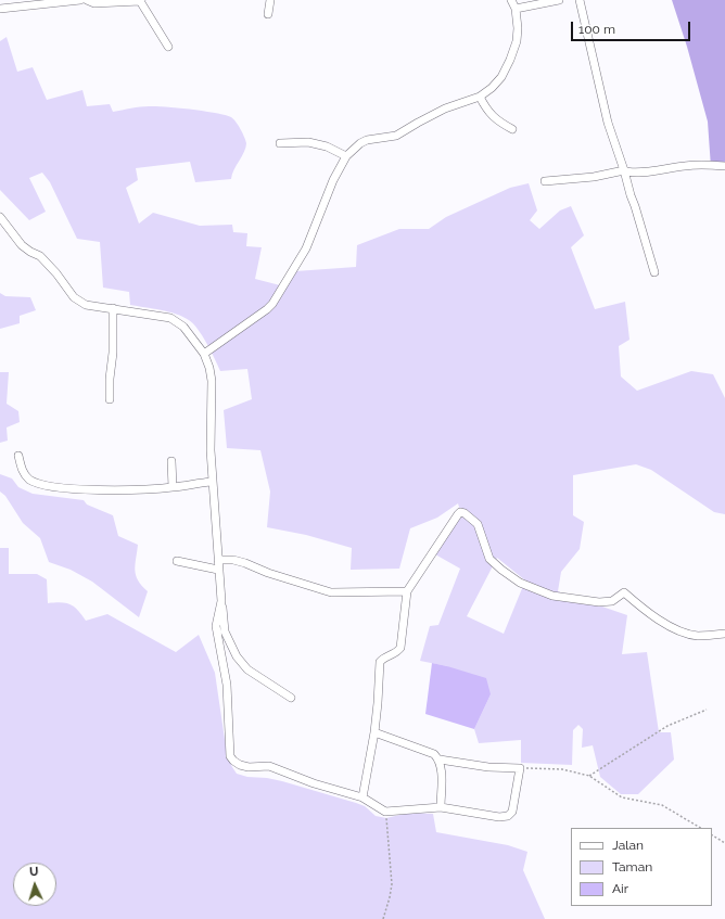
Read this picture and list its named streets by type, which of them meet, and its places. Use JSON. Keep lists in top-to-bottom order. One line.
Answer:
{"legend":["Jalan","Taman","Air"],"scale_bar":"100 m","north":"top"}
